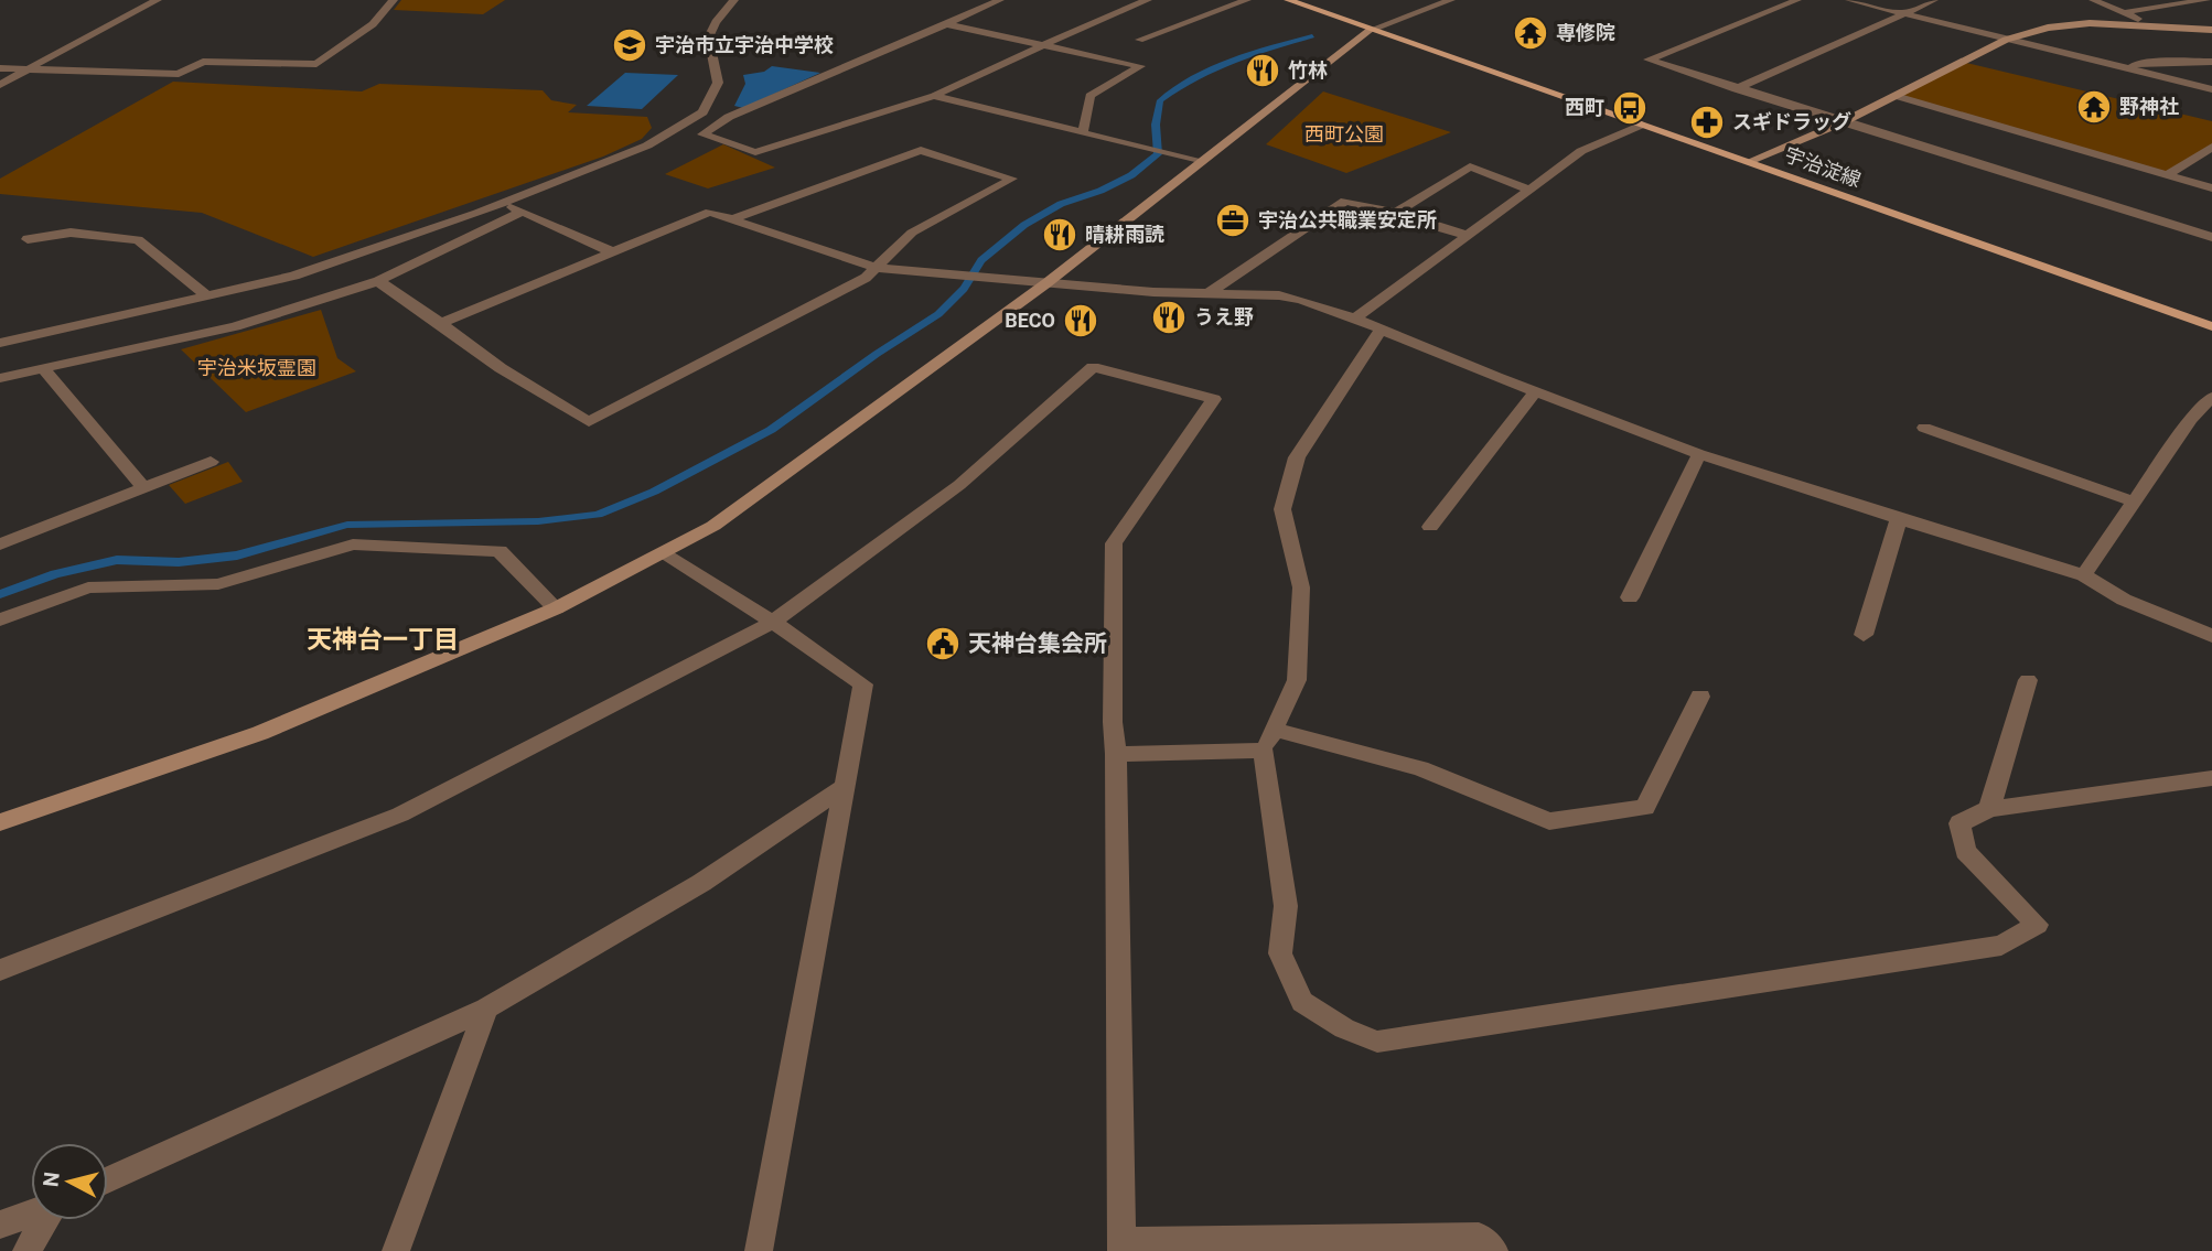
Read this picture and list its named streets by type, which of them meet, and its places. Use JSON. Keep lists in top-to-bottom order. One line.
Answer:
{"streets":{"main road":["宇治淀線"]},"districts":["天神台一丁目"],"parks":["西町公園","宇治米坂霊園"],"places":{"temple":["専修院","野神社"],"school or university":["宇治市立宇治中学校"],"restaurant":["竹林","晴耕雨読","うえ野","BECO"],"bus stop":["西町"],"pharmacy":["スギドラッグ"],"office":["宇治公共職業安定所"],"public building":["天神台集会所"]},"north":"left"}
